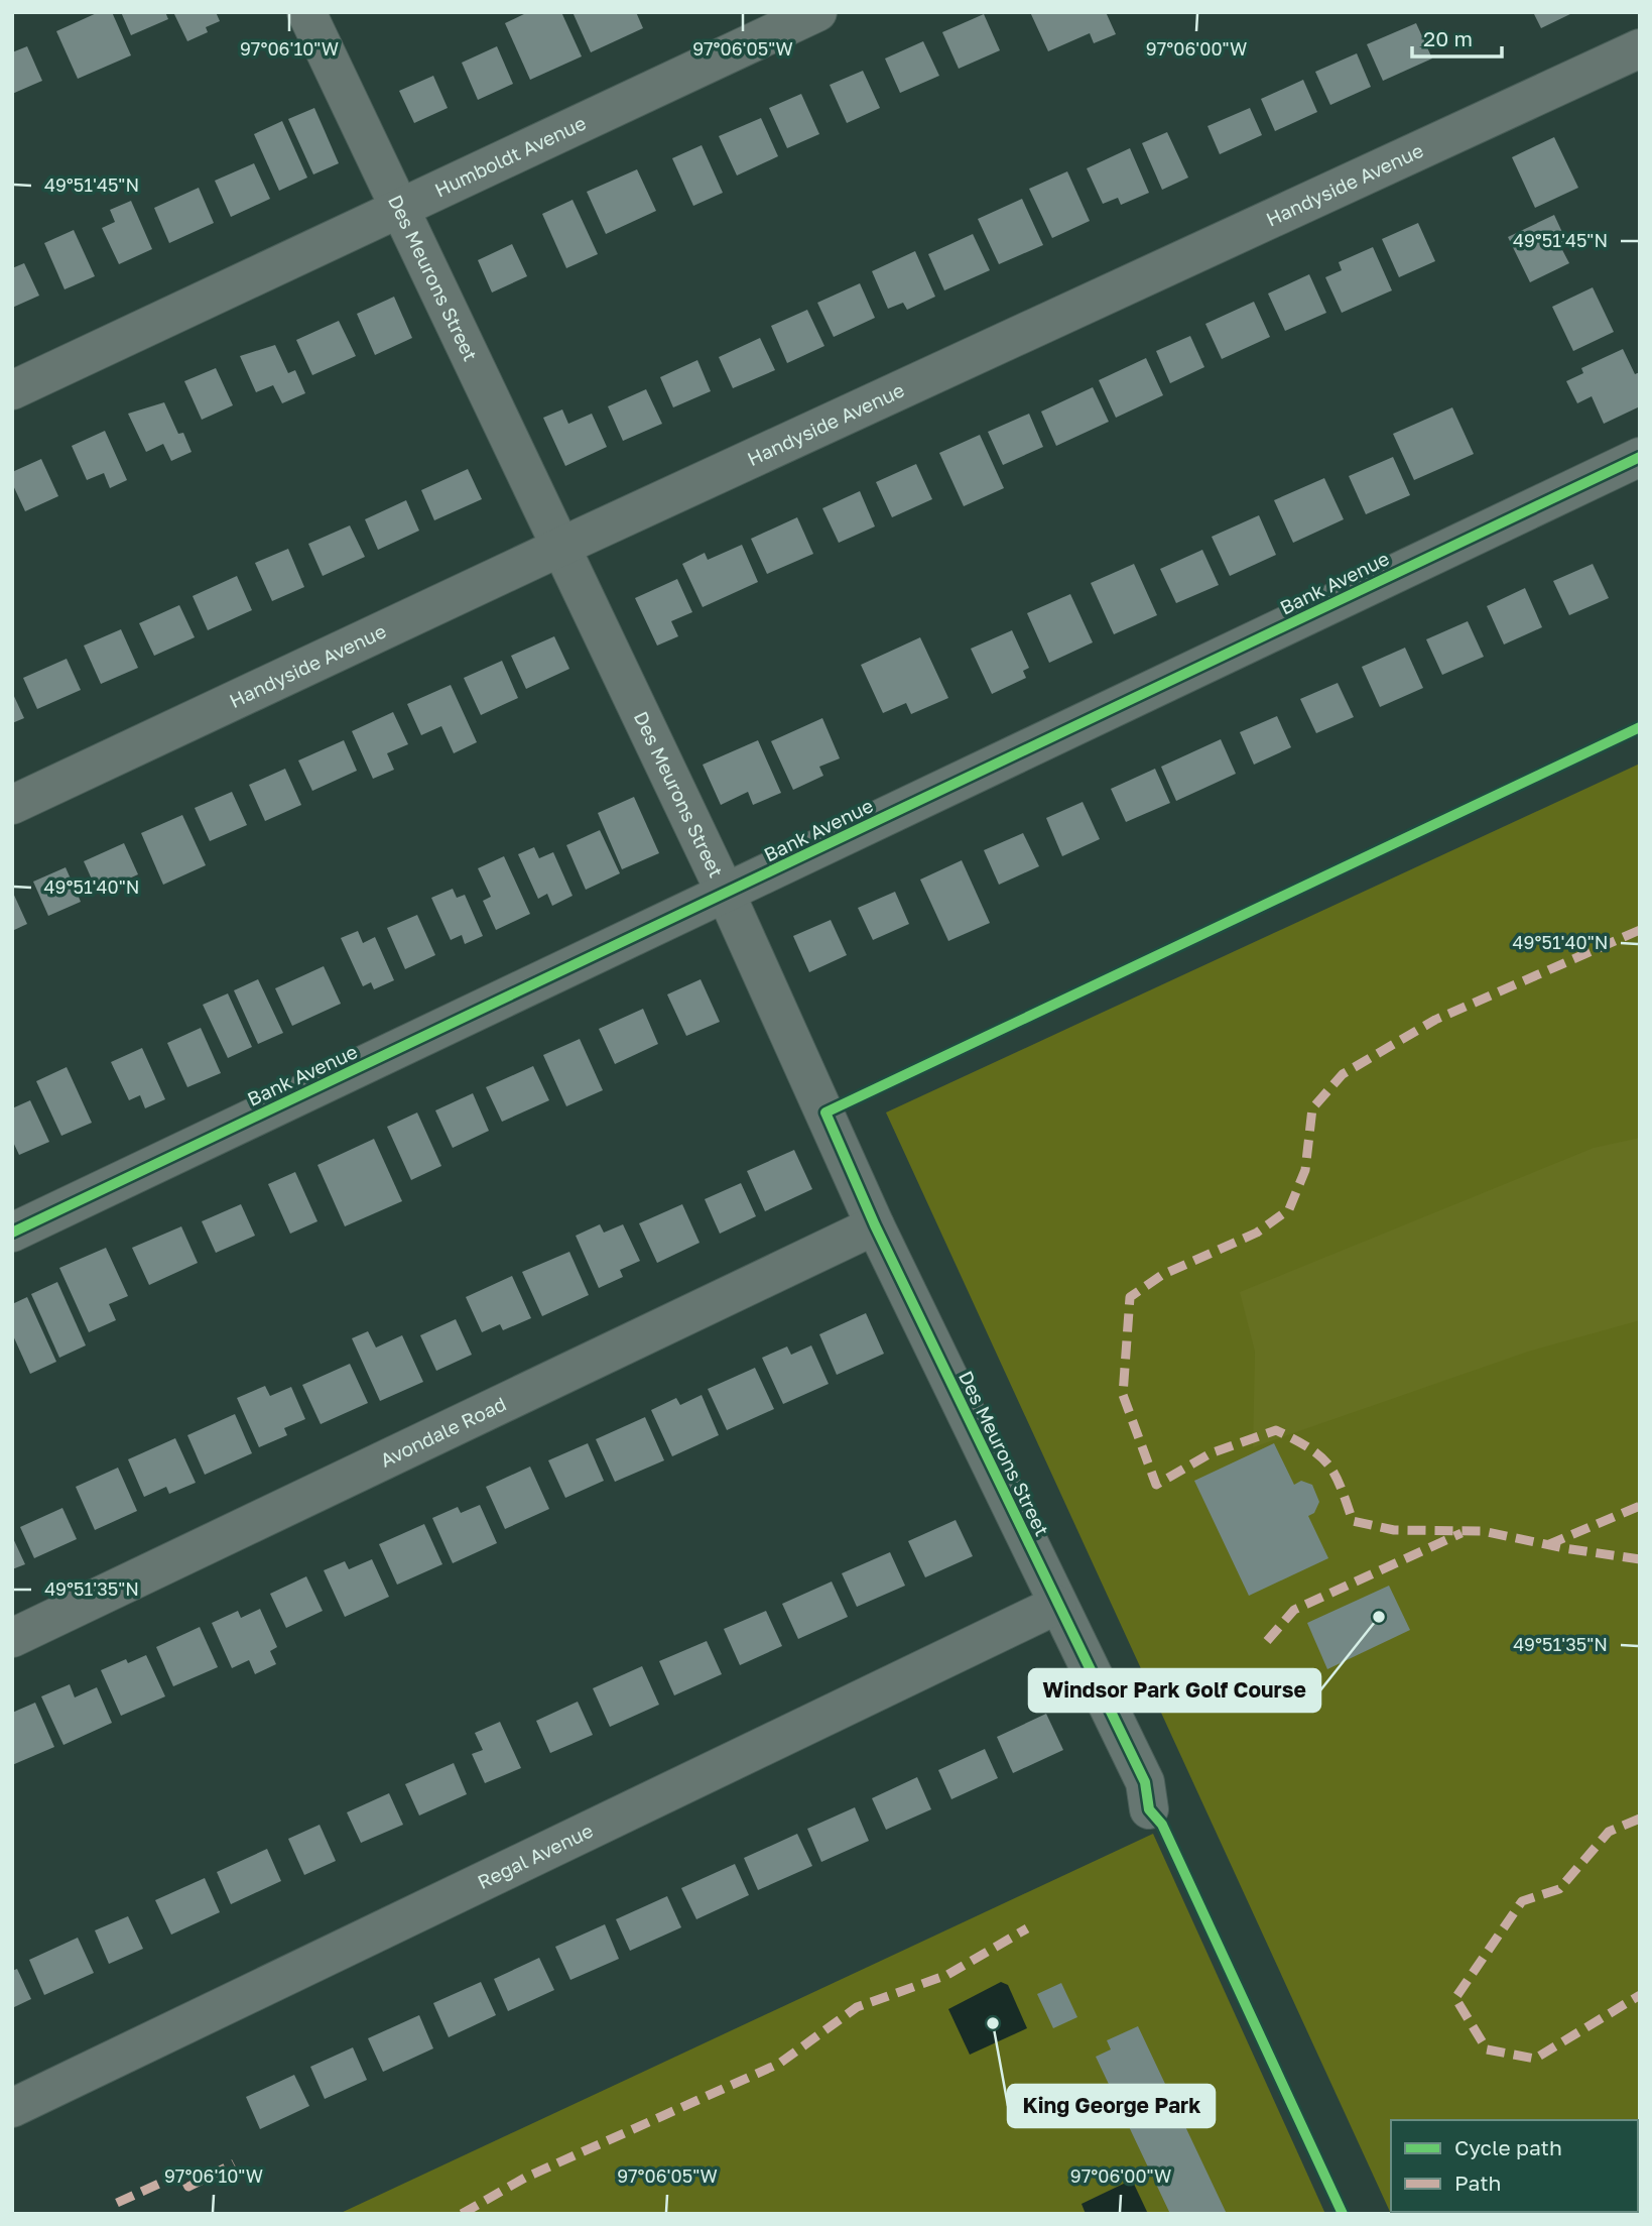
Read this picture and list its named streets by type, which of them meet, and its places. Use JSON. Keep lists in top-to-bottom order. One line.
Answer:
{"streets":{"street":["Humboldt Avenue","Handyside Avenue","Des Meurons Street","Bank Avenue","Avondale Road","Regal Avenue"]},"crossings":[["Humboldt Avenue","Des Meurons Street"],["Handyside Avenue","Des Meurons Street"],["Des Meurons Street","Bank Avenue"],["Des Meurons Street","Avondale Road"],["Des Meurons Street","Regal Avenue"]],"places":["Windsor Park Golf Course","King George Park"],"legend":["Cycle path","Path"],"scale_bar":"20 m","coordinates":["97°06'10\"W","97°06'05\"W","97°06'00\"W","49°51'45\"N","49°51'40\"N","49°51'35\"N"]}
